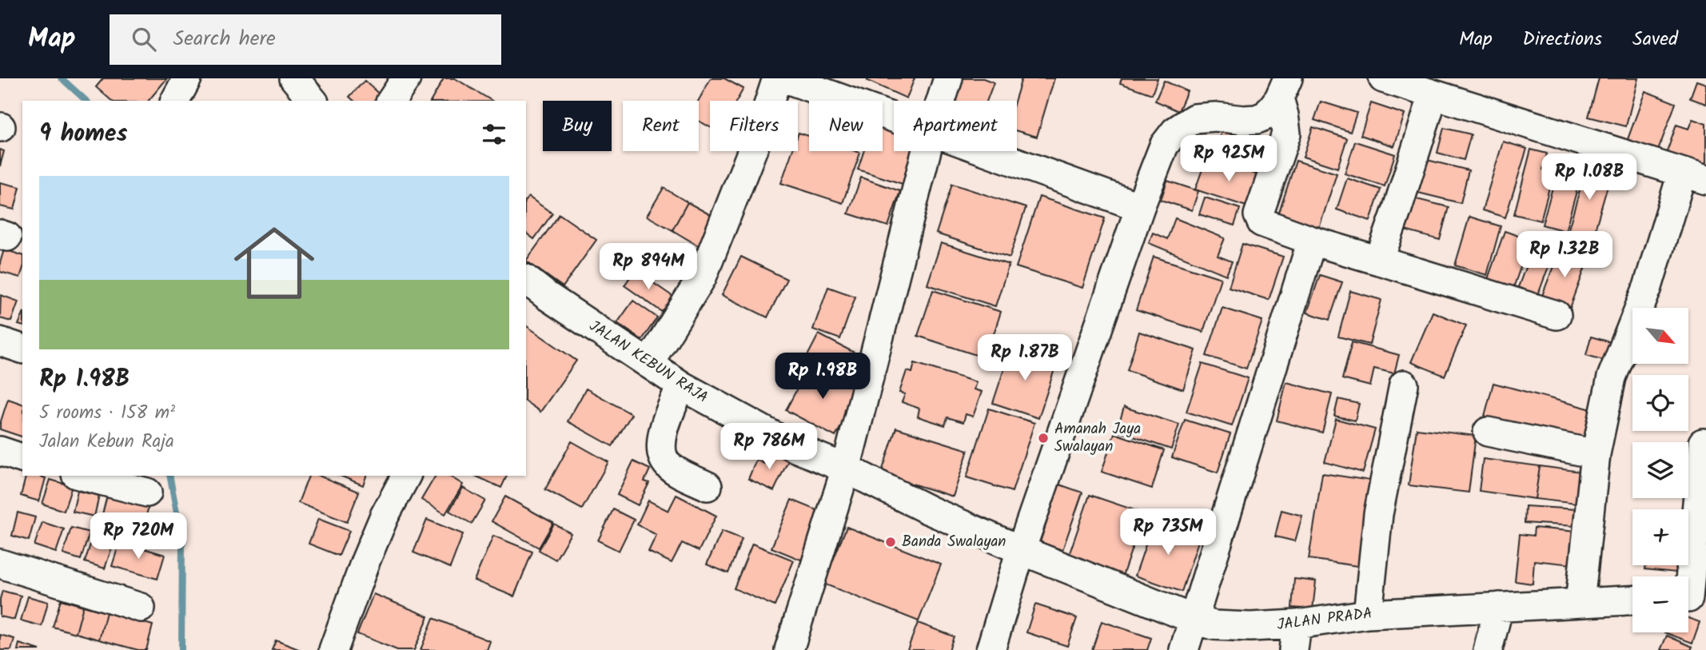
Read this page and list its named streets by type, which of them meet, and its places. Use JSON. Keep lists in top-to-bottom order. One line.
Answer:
{"streets":{"street":["JALAN KEBUN RAJA","JALAN PRADA"]},"crossings":[["JALAN KEBUN RAJA","JALAN PRADA"]],"places":["Amanah Jaya Swalayan","Banda Swalayan"],"north":"bottom right","page":{"header":"Map","search":"Search here","nav":["Map","Directions","Saved"],"chip":["Buy","Rent","Filters","New","Apartment"],"heading":"9 homes","price":["Rp 925M","Rp 1.08B","Rp 1.32B","Rp 894M","Rp 1.87B","Rp 1.98B","Rp 786M","Rp 735M","Rp 720M"],"list":[{"name":"Rp 1.98B","note":"5 rooms · 158 m² · Jalan Kebun Raja"}],"map_buttons":["+","−"]}}
